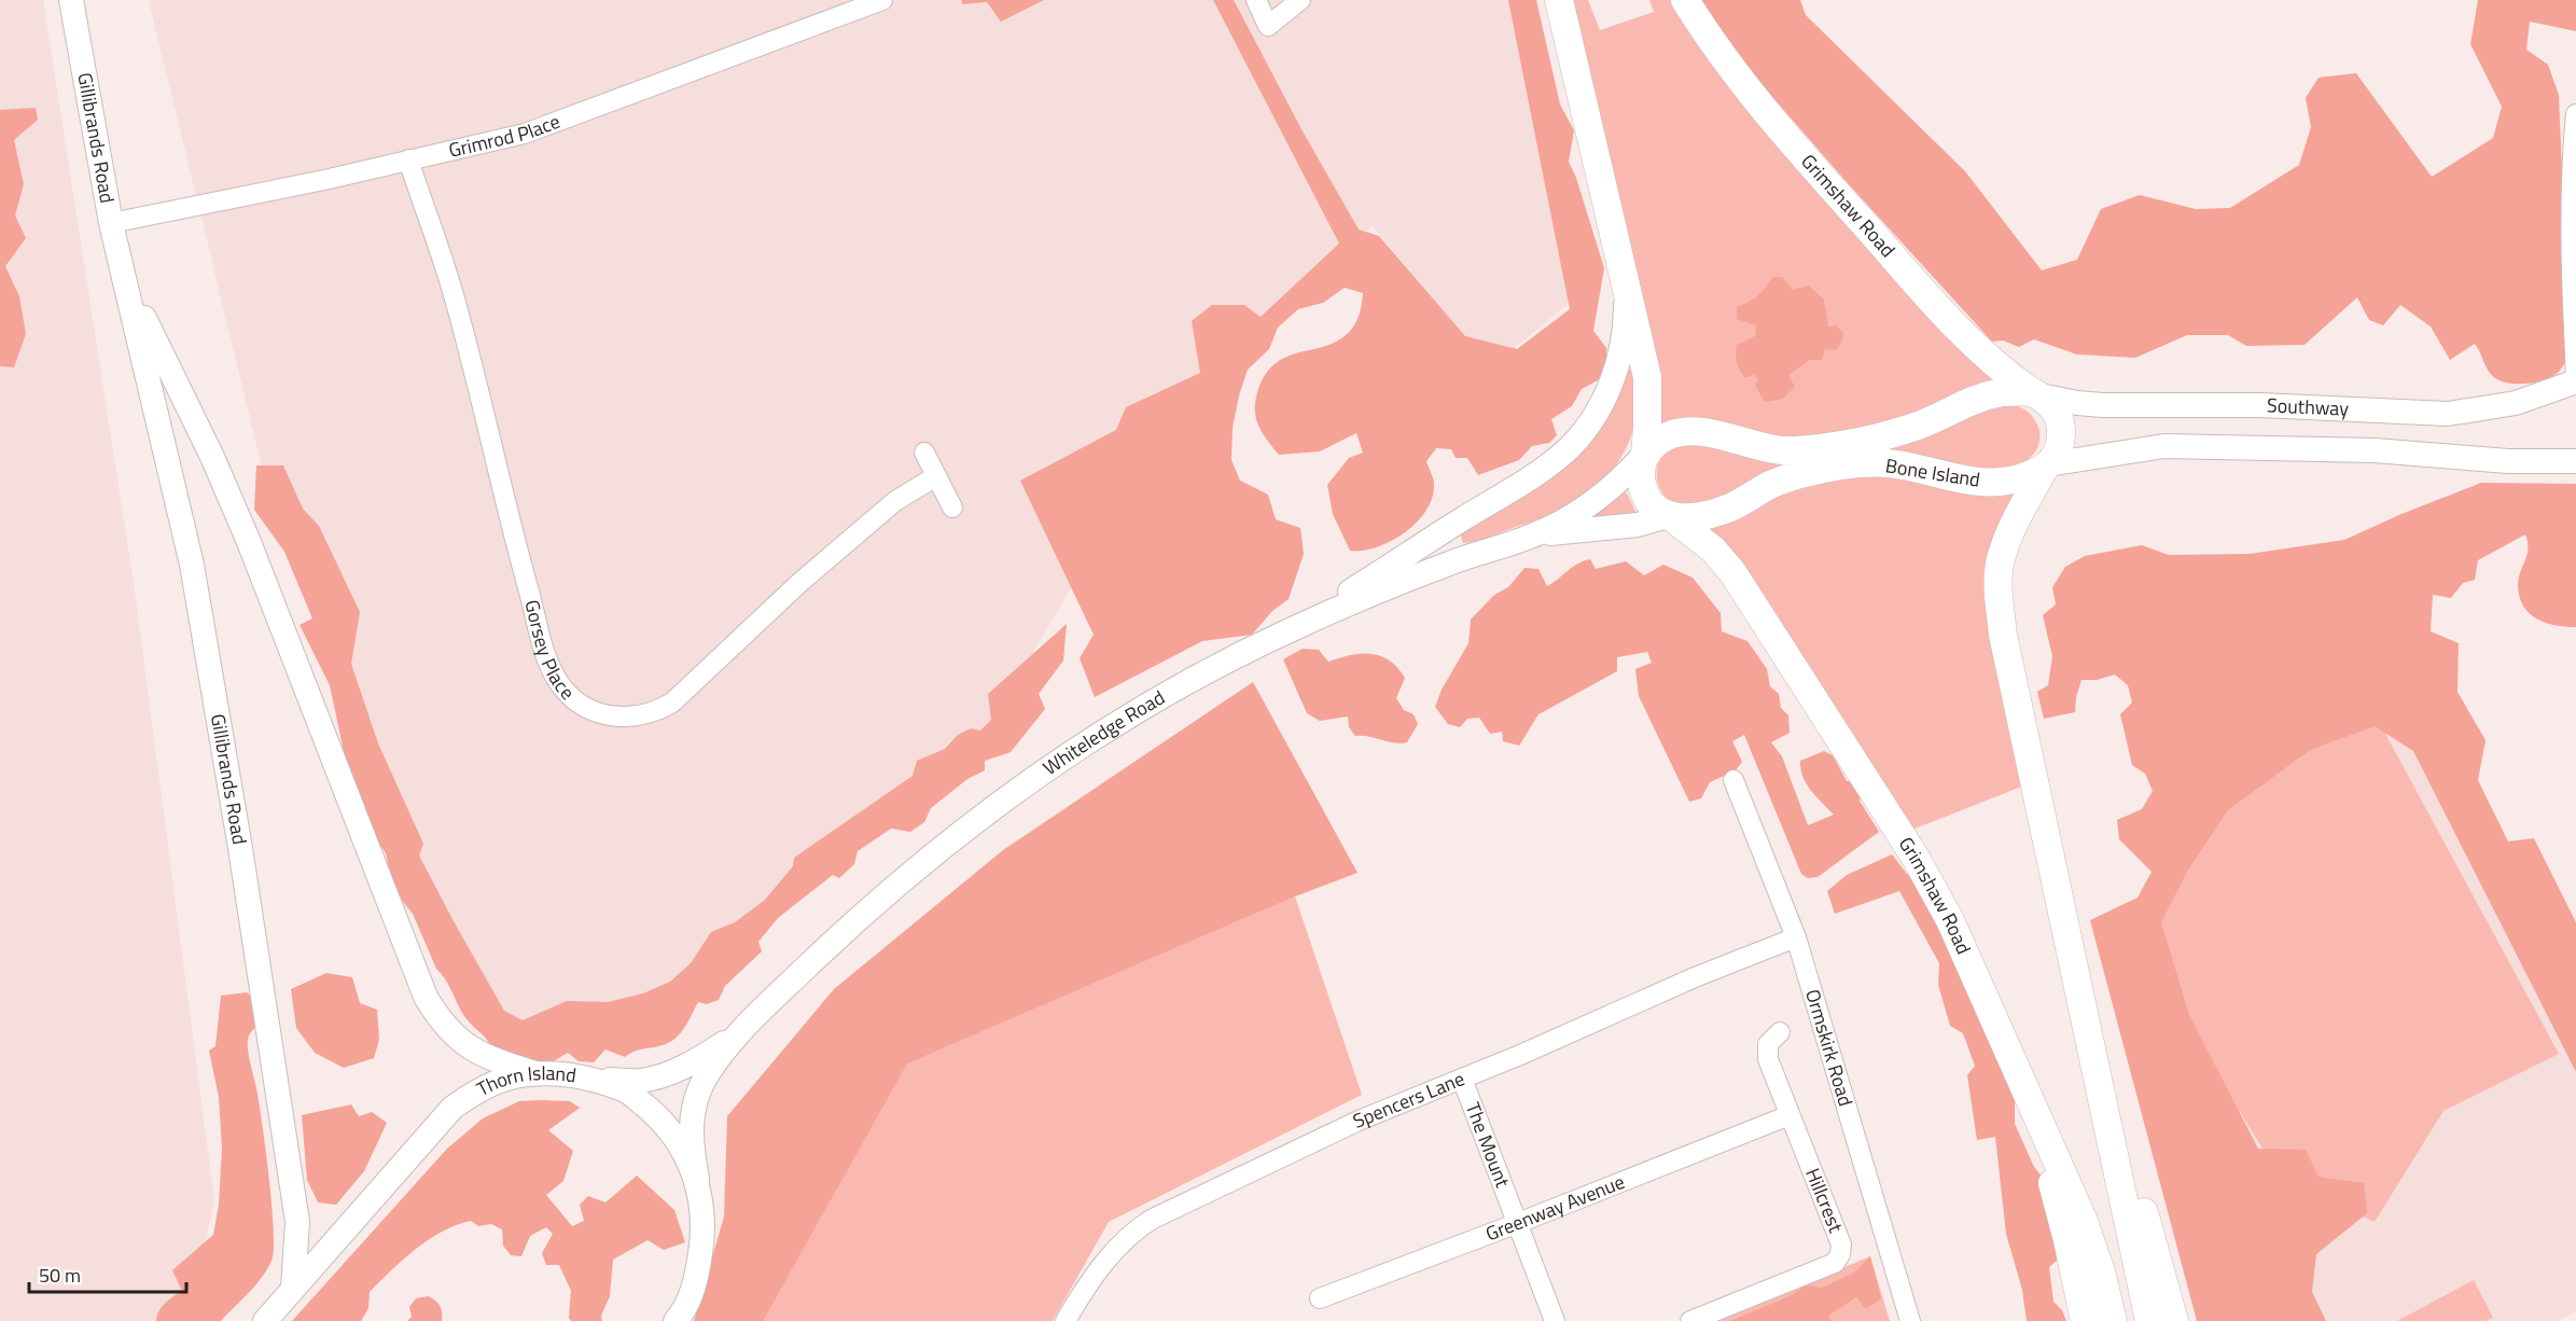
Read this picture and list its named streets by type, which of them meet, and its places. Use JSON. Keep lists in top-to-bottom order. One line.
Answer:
{"streets":{"main road":["Grimshaw Road","Bone Island"],"street":["Grimrod Place","Gillibrands Road","Southway","Gorsey Place","Whiteledge Road","Ormskirk Road","Thorn Island","Spencers Lane","The Mount","Hillcrest","Greenway Avenue"]},"crossings":[["Grimrod Place","Gillibrands Road"],["Grimrod Place","Gorsey Place"],["Gillibrands Road","Thorn Island"],["Grimshaw Road","Southway"],["Grimshaw Road","Bone Island"],["Grimshaw Road","Whiteledge Road"],["Southway","Bone Island"],["Bone Island","Whiteledge Road"],["Whiteledge Road","Thorn Island"],["Ormskirk Road","Spencers Lane"],["Spencers Lane","The Mount"],["The Mount","Greenway Avenue"],["Hillcrest","Greenway Avenue"]],"scale_bar":"50 m"}
